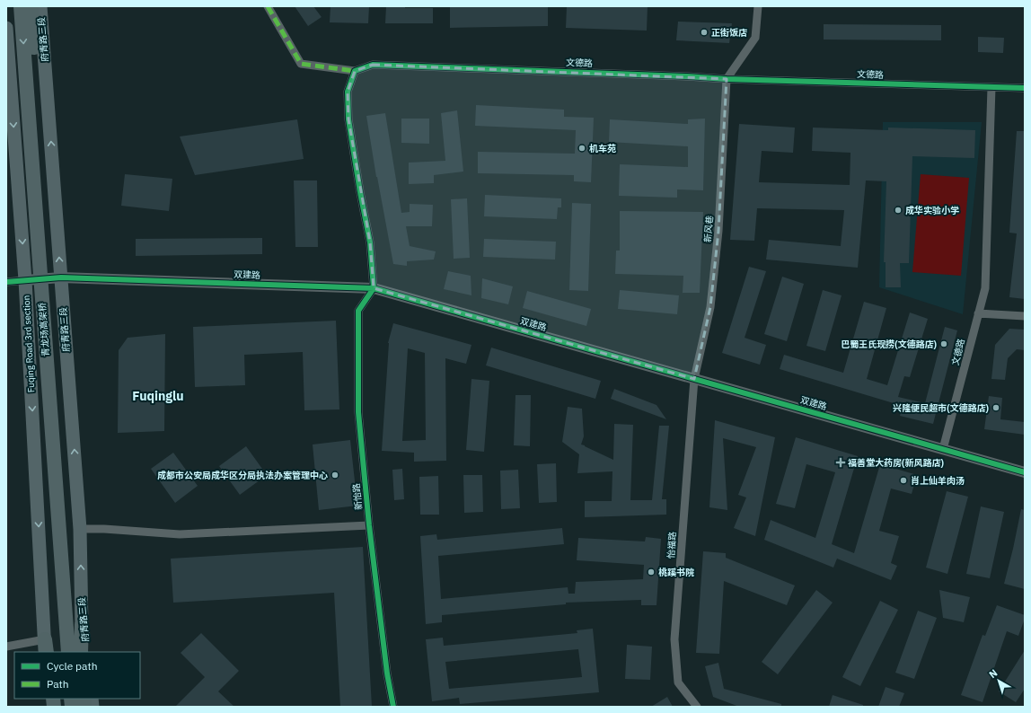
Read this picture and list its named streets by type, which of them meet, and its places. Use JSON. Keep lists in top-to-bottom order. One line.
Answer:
{"streets":{"highway":["青龙场高架桥"],"main road":["府青路三段","Fuqing Road 3rd section"],"street":["文德路","新风巷","双建路","新怡路","怡福路"]},"crossings":[["府青路三段","双建路"],["文德路","新风巷"],["文德路","双建路"],["新风巷","双建路"],["新风巷","怡福路"],["双建路","Fuqing Road 3rd section"],["双建路","新怡路"],["双建路","怡福路"]],"one_way":["府青路三段","Fuqing Road 3rd section"],"districts":["Fuqinglu"],"places":{"other":["正街饭店","机车苑","成华实验小学","巴蜀王氏现捞(文德路店)","兴隆便民超市(文德路店)","成都市公安局成华区分局执法办案管理中心","肖上仙羊肉汤","桃蹊书院"],"health":["福善堂大药房(新风路店)"]},"legend":["Cycle path","Path"],"north":"top left"}
